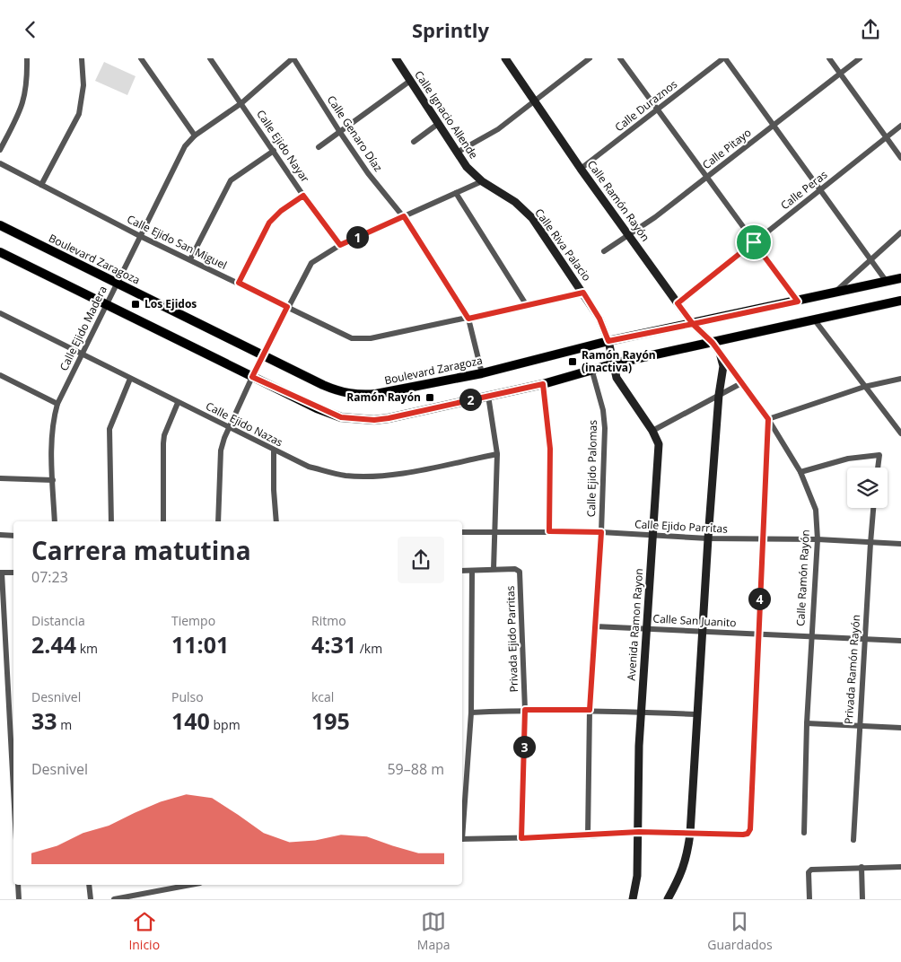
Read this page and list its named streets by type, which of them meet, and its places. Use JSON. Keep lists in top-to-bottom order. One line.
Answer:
{"streets":{"main road":["Calle Ignacio Allende","Calle Ramón Rayón","Calle Riva Palacio","Boulevard Zaragoza","Avenida Ramon Rayon"],"street":["Calle Duraznos","Calle Genaro Díaz","Calle Ejido Nayar","Calle Pitayo","Calle Peras","Calle Ejido San Miguel","Calle Ejido Madera","Calle Ejido Nazas","Calle Ejido Palomas","Calle Ejido Parritas","Calle San Juanito","Privada Ejido Parritas","Privada Ramón Rayón"]},"crossings":[["Calle Duraznos","Calle Ramón Rayón"],["Calle Ignacio Allende","Calle Riva Palacio"],["Calle Genaro Díaz","Calle Ejido San Miguel"],["Calle Genaro Díaz","Boulevard Zaragoza"],["Calle Genaro Díaz","Calle Ejido Madera"],["Calle Ejido Nayar","Calle Ejido Madera"],["Calle Pitayo","Calle Ramón Rayón"],["Calle Peras","Calle Ramón Rayón"],["Calle Ramón Rayón","Boulevard Zaragoza"],["Calle Ramón Rayón","Calle Ejido Parritas"],["Calle Ramón Rayón","Calle San Juanito"],["Calle Ejido San Miguel","Calle Riva Palacio"],["Calle Ejido San Miguel","Calle Ejido Madera"],["Calle Riva Palacio","Boulevard Zaragoza"],["Calle Riva Palacio","Avenida Ramon Rayon"],["Boulevard Zaragoza","Calle Ejido Madera"],["Calle Ejido Madera","Calle Ejido Nazas"],["Calle Ejido Palomas","Calle Ejido Parritas"],["Calle Ejido Palomas","Calle San Juanito"],["Calle Ejido Parritas","Avenida Ramon Rayon"],["Calle Ejido Parritas","Privada Ramón Rayón"],["Calle San Juanito","Avenida Ramon Rayon"],["Calle San Juanito","Privada Ramón Rayón"]],"places":{"transit":["Los Ejidos","Ramón Rayón (inactiva)","Ramón Rayón"]},"page":{"header":"Sprintly","pins":["1","2","4","3"],"heading":["Carrera matutina","07:23"],"stats":[["Distancia","2.44 km"],["Tiempo","11:01"],["Ritmo","4:31 /km"],["Desnivel","33 m"],["Pulso","140 bpm"],["kcal","195"]],"chart":["Desnivel","59–88 m"],"tabs":["Inicio","Mapa","Guardados"]}}
